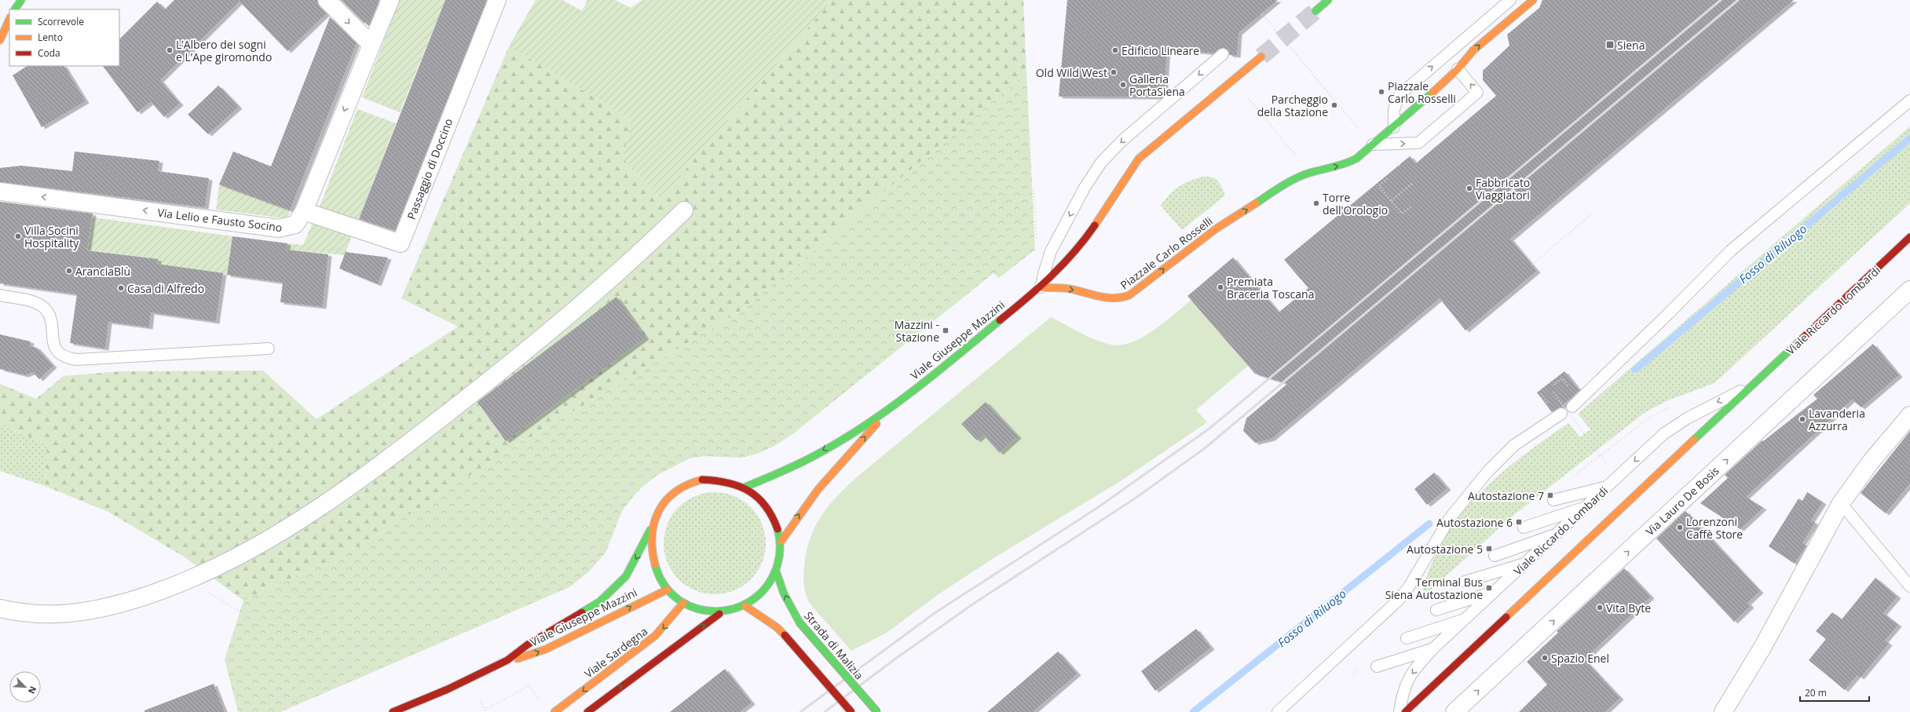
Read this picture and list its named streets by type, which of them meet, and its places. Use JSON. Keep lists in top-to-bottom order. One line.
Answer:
{"streets":{"main road":["Piazzale Carlo Rosselli","Viale Riccardo Lombardi","Viale Giuseppe Mazzini","Strada di Malizia","Viale Sardegna"],"street":["Passaggio di Doccino","Via Lelio e Fausto Socino","Via Lauro De Bosis"]},"crossings":[["Passaggio di Doccino","Via Lelio e Fausto Socino"],["Piazzale Carlo Rosselli","Viale Giuseppe Mazzini"],["Viale Giuseppe Mazzini","Strada di Malizia"],["Viale Giuseppe Mazzini","Viale Sardegna"]],"one_way":["Via Lelio e Fausto Socino","Piazzale Carlo Rosselli"],"water":["Fosso di Riluogo"],"places":{"transit":["Siena","Mazzini - Stazione","Autostazione 7","Autostazione 6","Autostazione 5","Terminal Bus Siena Autostazione"],"other":["L’Albero dei sogni e L’Ape giromondo","Edificio Lineare","Old Wild West","Galleria PortaSiena","Piazzale Carlo Rosselli","Parcheggio della Stazione","Fabbricato Viaggiatori","Torre dell'Orologio","Villa Socini Hospitality","AranciaBlù","Premiata Braceria Toscana","Casa di Alfredo","Lavanderia Azzurra","Lorenzoni Caffè Store","Vita Byte","Spazio Enel"]},"legend":["Scorrevole","Lento","Coda"],"scale_bar":"20 m","north":"bottom right"}
